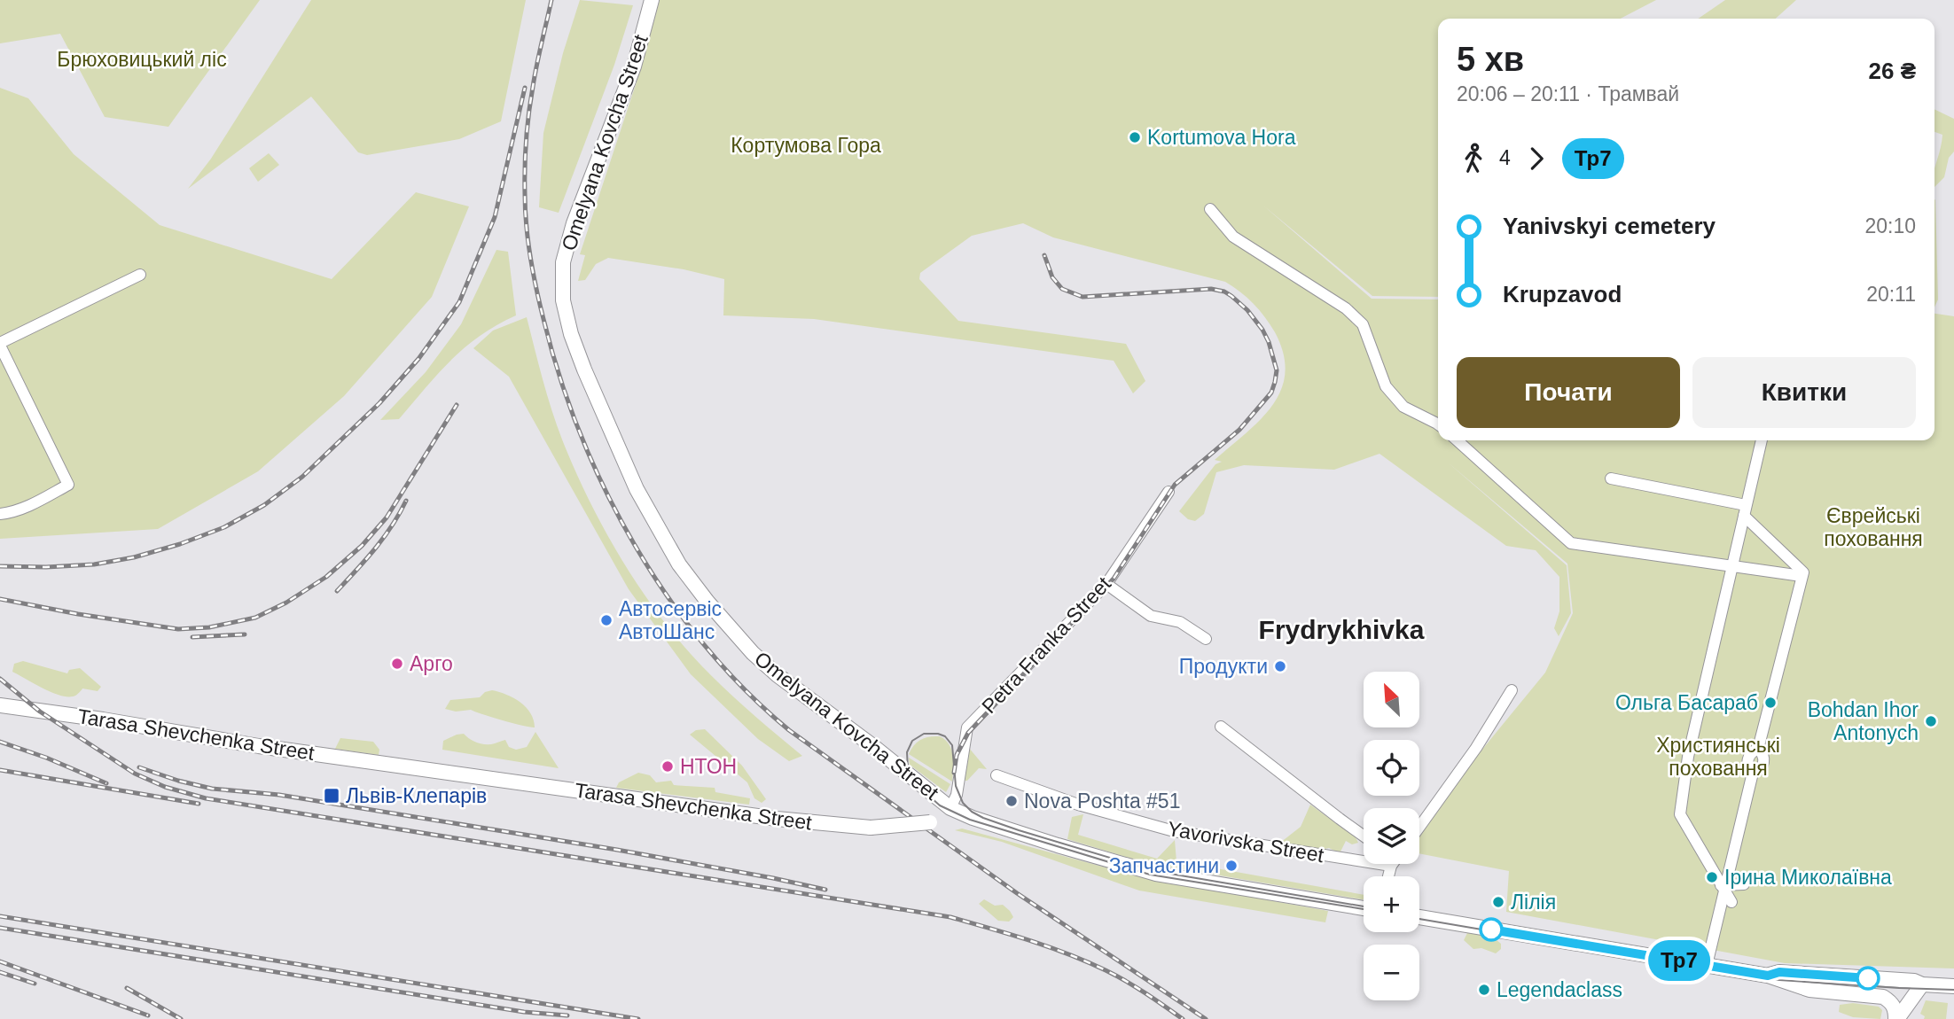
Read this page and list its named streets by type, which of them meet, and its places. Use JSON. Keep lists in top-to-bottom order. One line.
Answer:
{"streets":{"main road":["Omelyana Kovcha Street","Tarasa Shevchenka Street"],"street":["Petra Franka Street","Yavorivska Street"]},"crossings":[["Omelyana Kovcha Street","Petra Franka Street"],["Omelyana Kovcha Street","Tarasa Shevchenka Street"],["Petra Franka Street","Tarasa Shevchenka Street"]],"districts":["Frydrykhivka"],"parks":["Брюховицький ліс","Кортумова Гора","Єврейські поховання","Християнські поховання"],"places":{"other":["Kortumova Hora","Автосервіс АвтоШанс","Арго","Продукти","Ольга Басараб","Bohdan Ihor Antonych","НТОН","Nova Poshta #51","Запчастини","Ірина Миколаївна","Лілія","Legendaclass"],"transit":["Львів-Клепарів"]},"lines":["tram line Тр7"],"north":"top left","page":{"on_map":"Тр7","heading":["5 хв","20:06 – 20:11 · Трамвай","26 ₴"],"legs":["4","Тр7"],"list":[{"name":"Yanivskyi cemetery","value":"20:10"},{"name":"Krupzavod","value":"20:11"}],"buttons":["Почати","Квитки"],"map_buttons":["+","−"]}}
